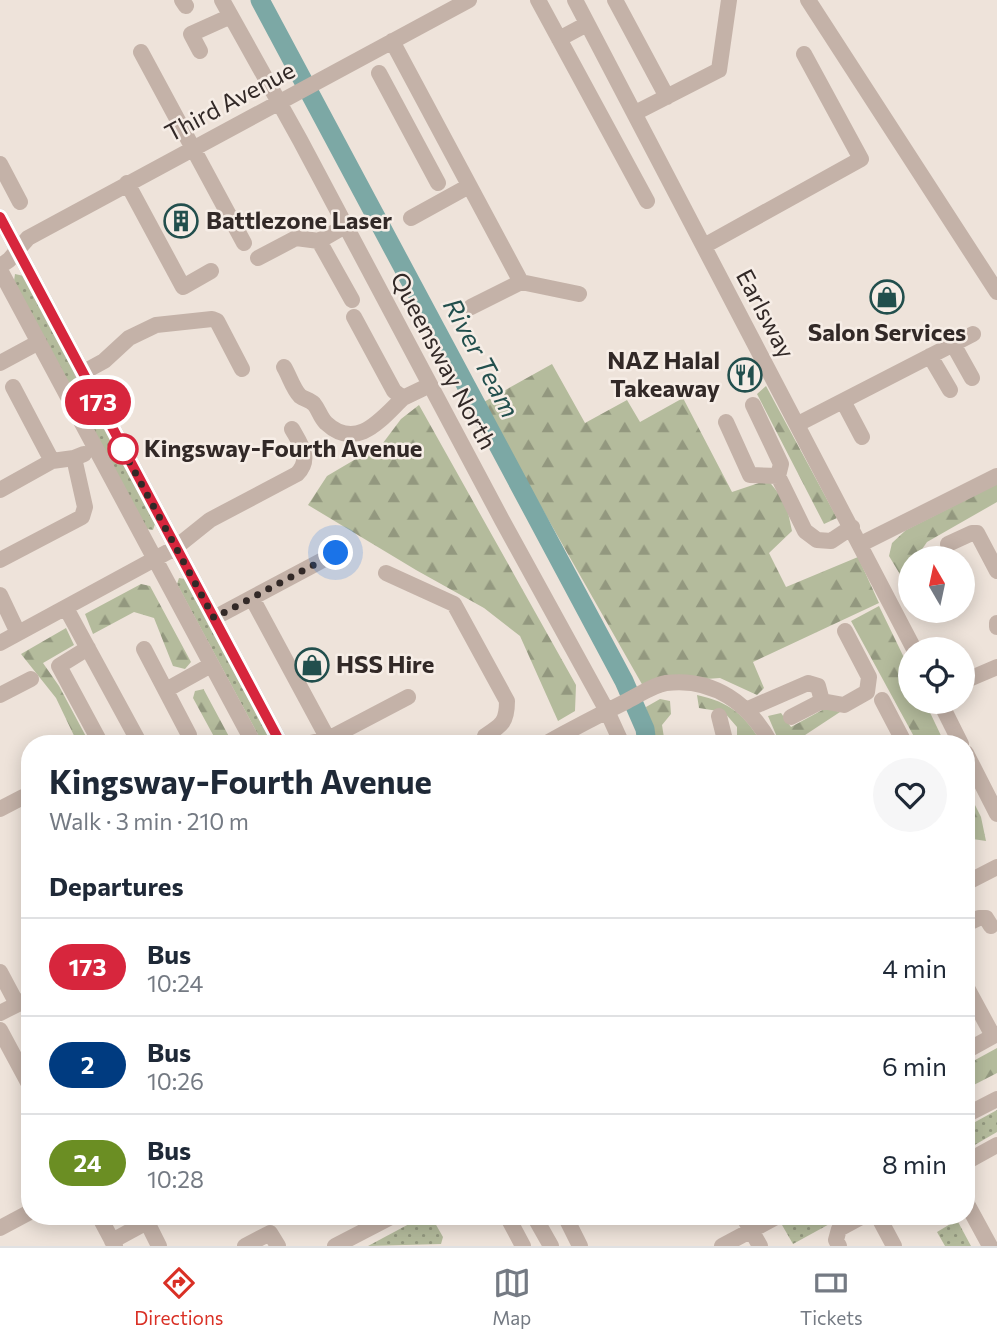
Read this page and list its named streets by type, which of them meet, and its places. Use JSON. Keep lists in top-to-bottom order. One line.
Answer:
{"streets":{"street":["Third Avenue","Earlsway","Queensway North"]},"crossings":[["Third Avenue","Queensway North"]],"water":["River Team"],"places":{"building":["Battlezone Laser"],"shop":["Salon Services","HSS Hire"],"restaurant":["NAZ Halal Takeaway"],"other":["Kingsway-Fourth Avenue"]},"lines":["bus line 173"],"north":"top","page":{"on_map":"173","heading":[["Kingsway-Fourth Avenue","Walk · 3 min · 210 m"],"Departures"],"list":[{"mark":"173","name":"Bus","note":"10:24","value":"4 min"},{"mark":"2","name":"Bus","note":"10:26","value":"6 min"},{"mark":"24","name":"Bus","note":"10:28","value":"8 min"}],"tabs":["Directions","Map","Tickets"]}}
